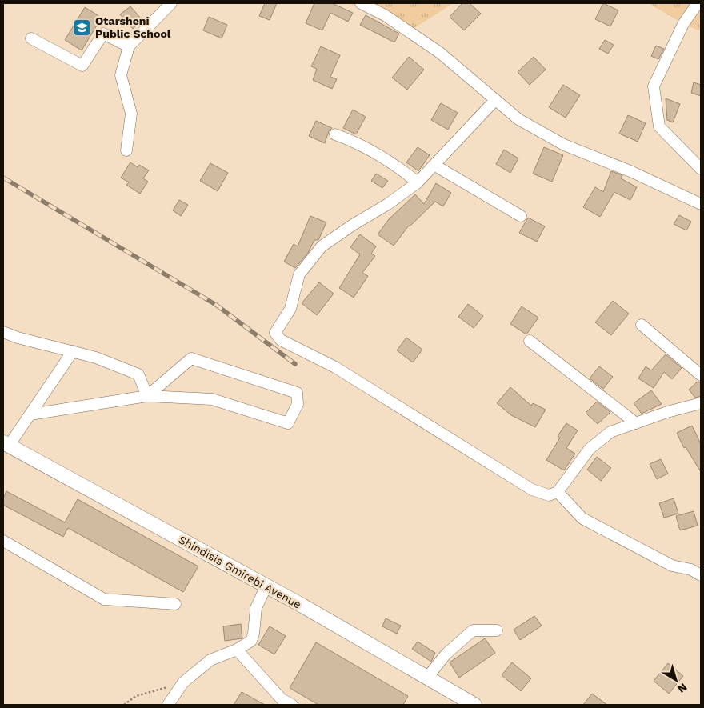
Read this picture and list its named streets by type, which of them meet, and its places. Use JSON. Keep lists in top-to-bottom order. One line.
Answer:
{"streets":{"main road":["Shindisis Gmirebi Avenue"]},"places":{"school or university":["Otarsheni Public School"]},"north":"bottom right"}
